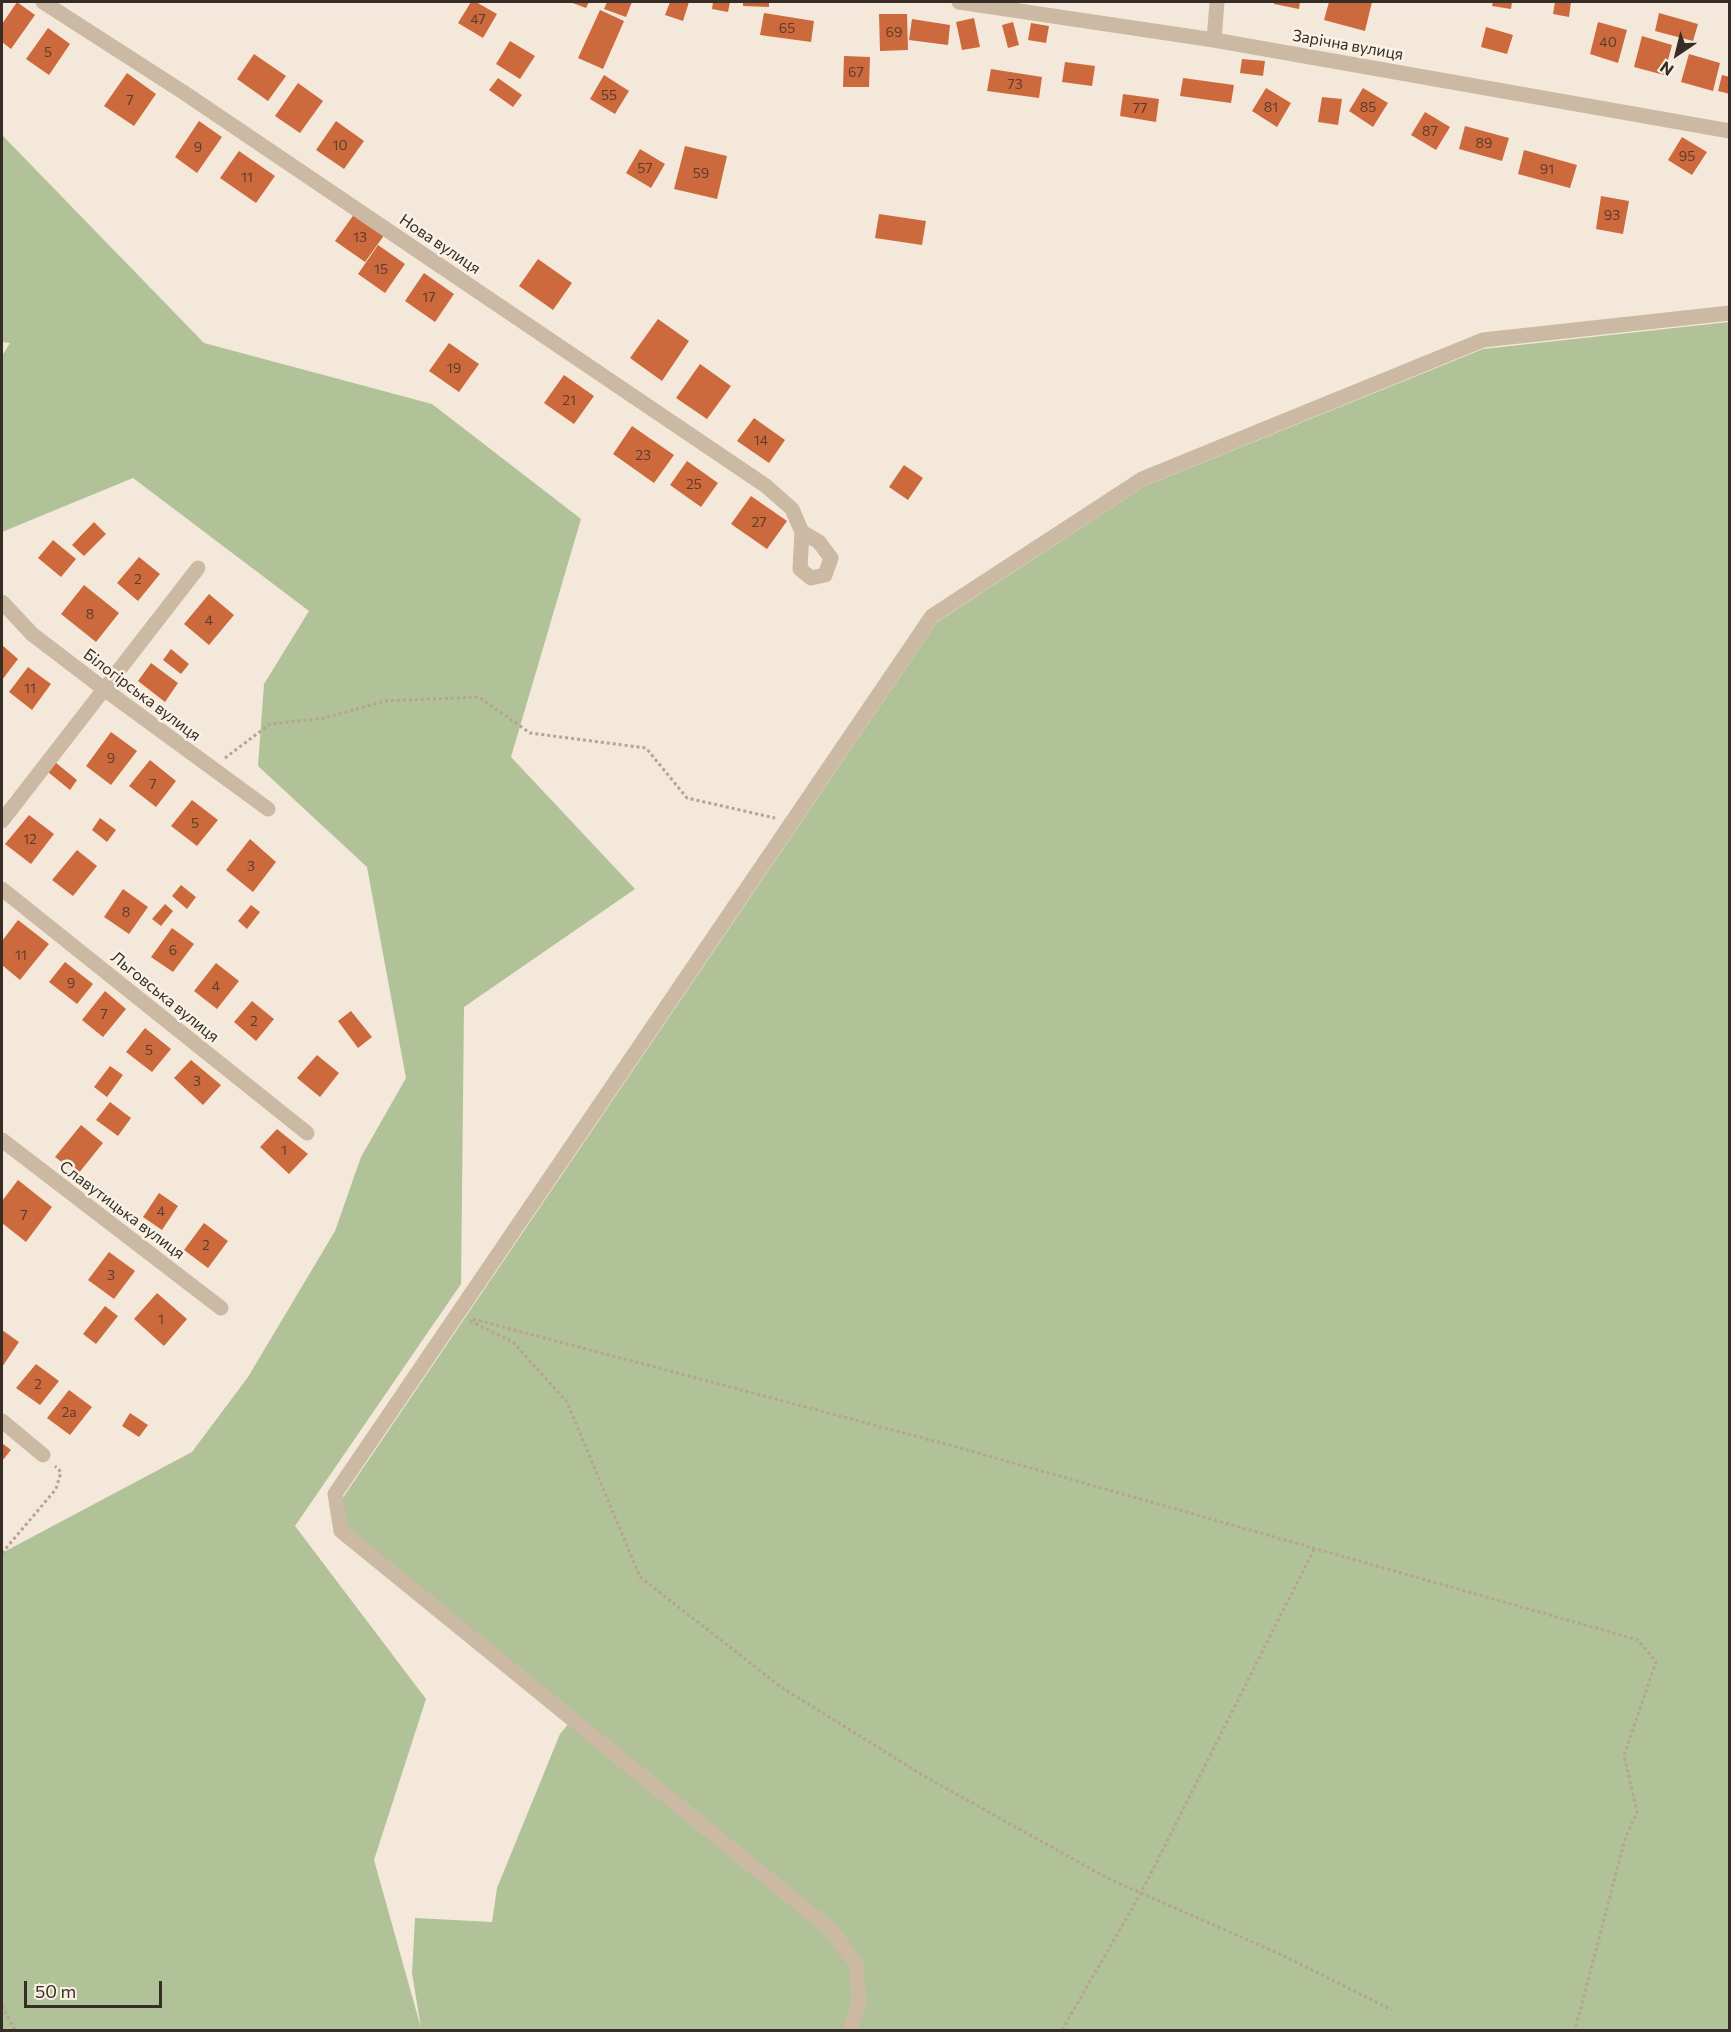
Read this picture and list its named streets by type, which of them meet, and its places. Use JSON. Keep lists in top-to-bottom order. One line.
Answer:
{"streets":{"street":["Зарічна вулиця","Нова вулиця","Білогірська вулиця","Льговська вулиця","Славутицька вулиця"]},"house_numbers":["47","65","69","40","5","67","73","55","7","81","85","77","87","89","10","9","95","57","91","59","11","93","13","15","17","19","21","14","23","25","27","2","8","4","11","9","7","5","12","3","8","6","11","9","4","7","2","5","3","1","4","7","2","3","1","2","2а"],"scale_bar":"50 m","north":"bottom left"}
